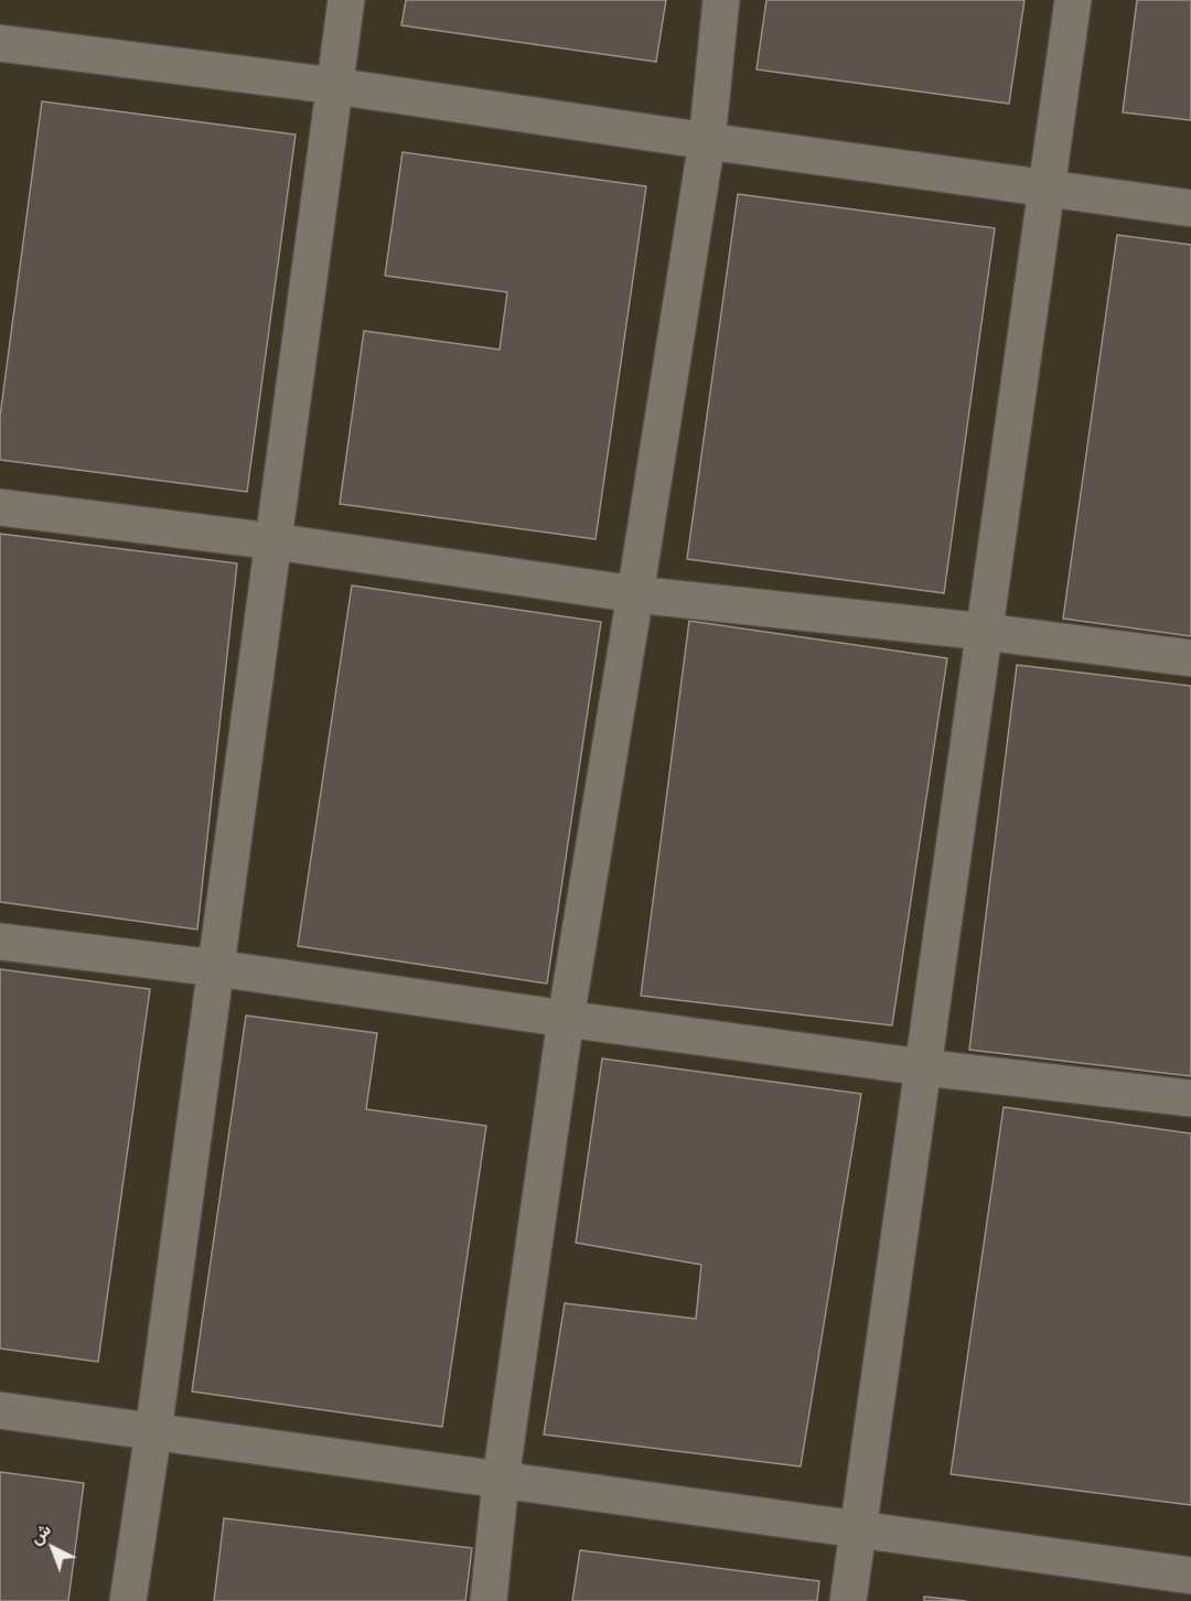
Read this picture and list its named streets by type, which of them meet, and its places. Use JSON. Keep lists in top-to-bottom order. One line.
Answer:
{"north":"top left"}
